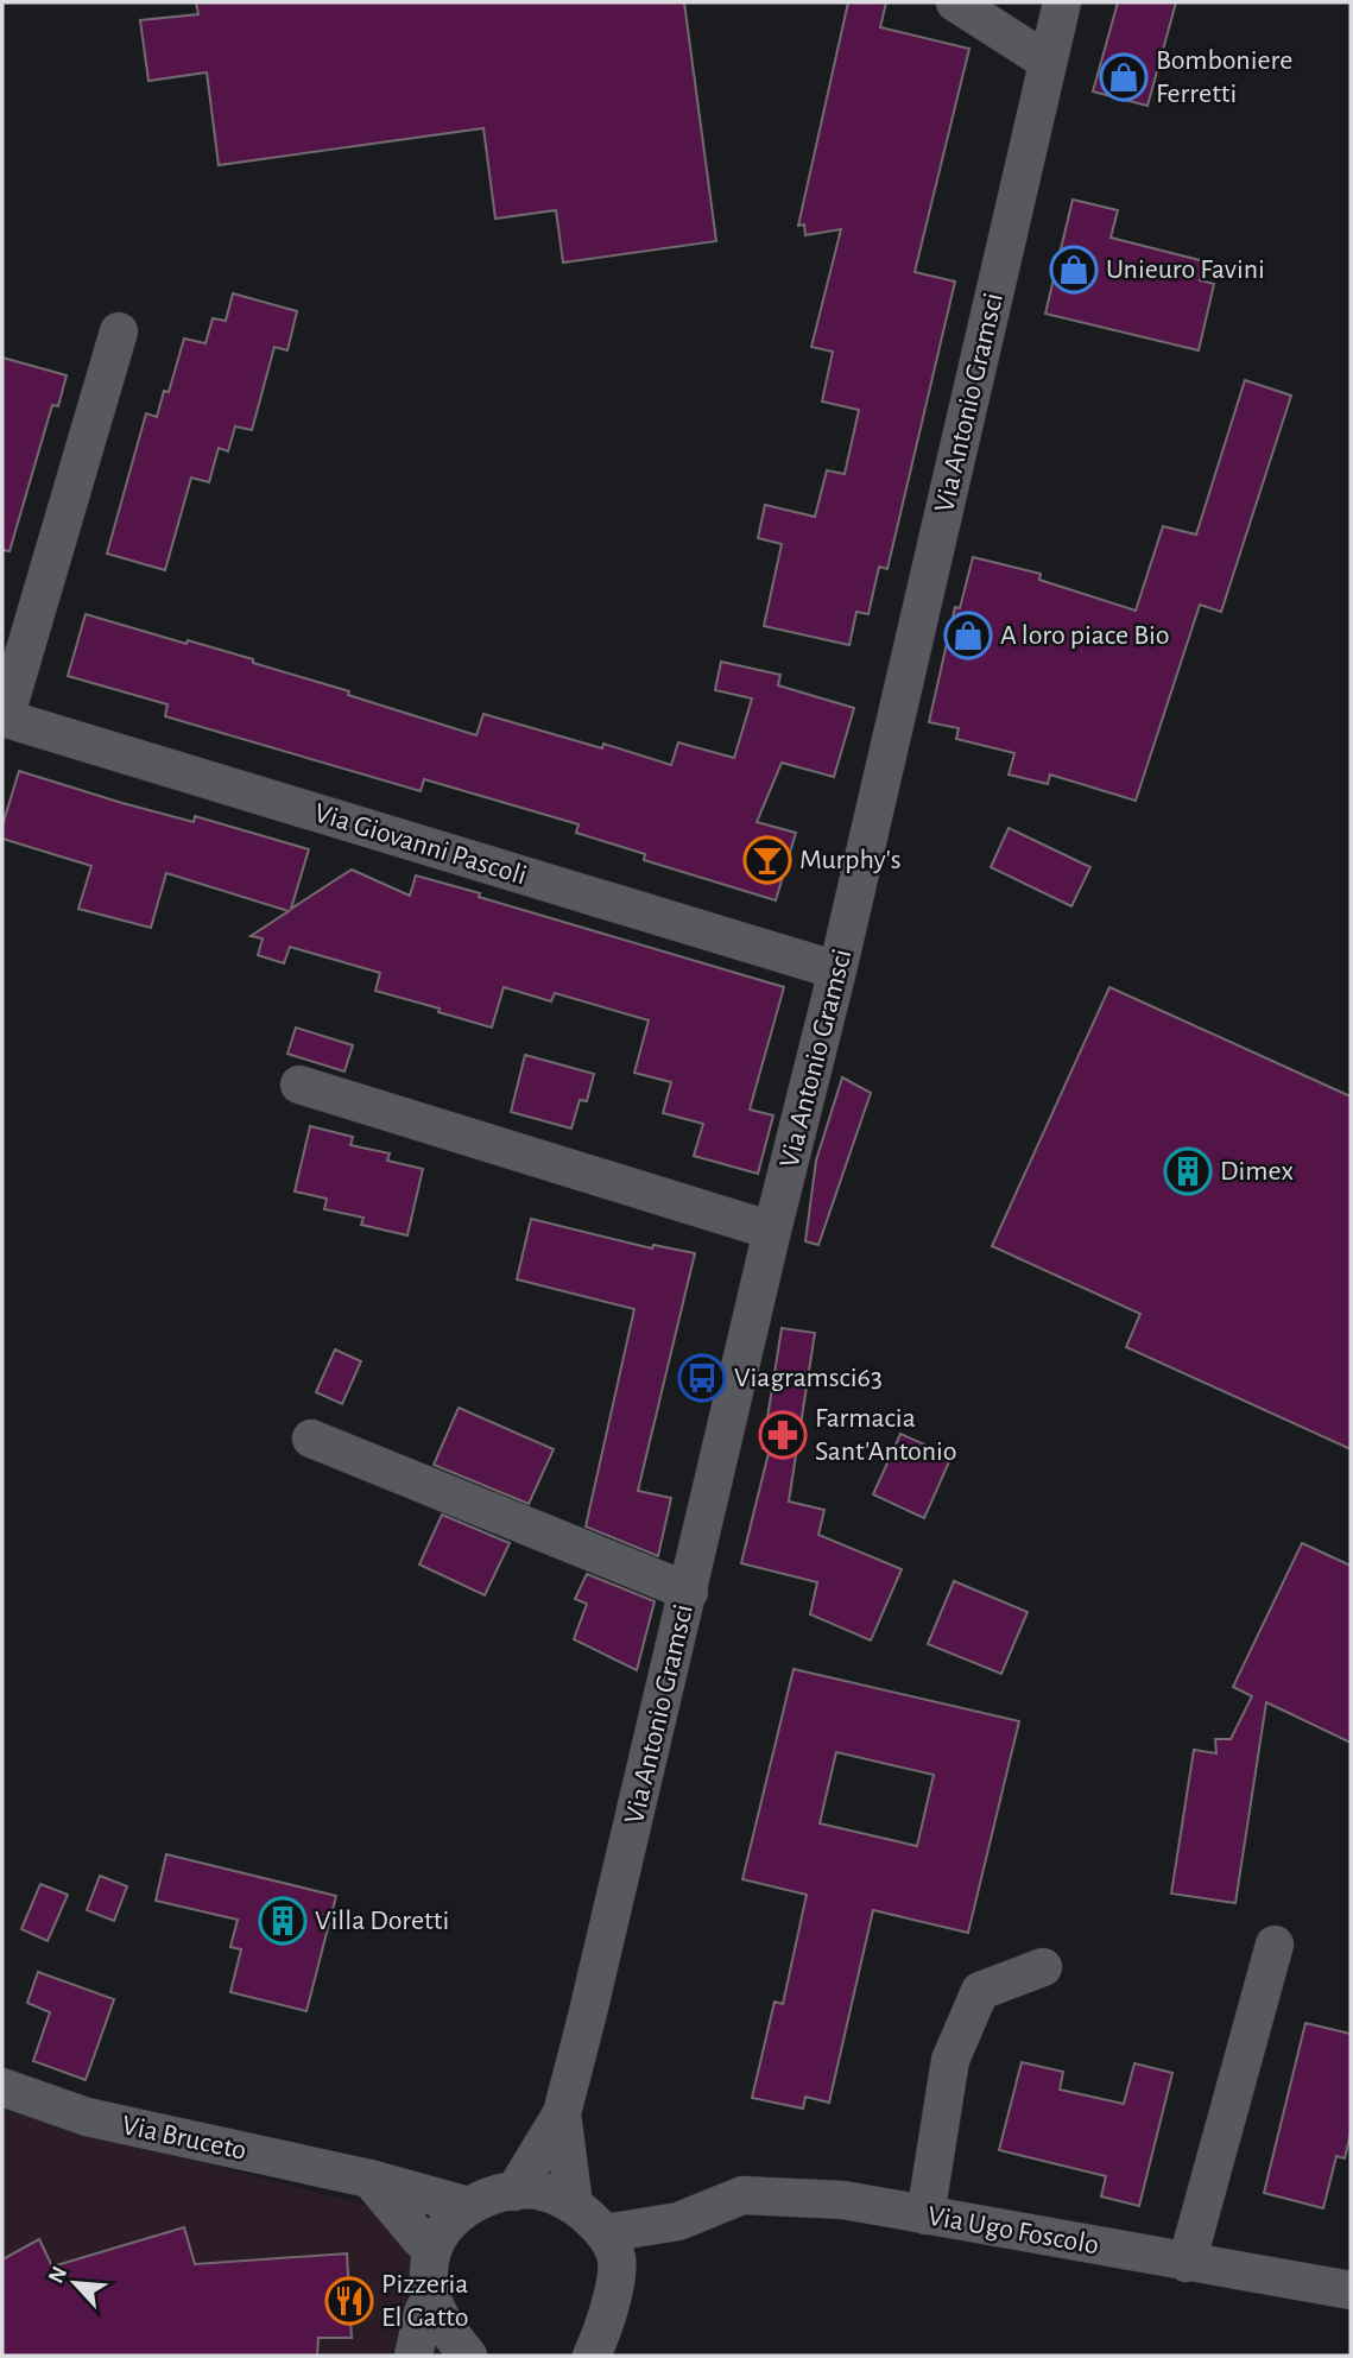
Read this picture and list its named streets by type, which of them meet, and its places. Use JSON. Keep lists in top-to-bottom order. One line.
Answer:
{"streets":{"street":["Via Antonio Gramsci","Via Giovanni Pascoli","Via Bruceto","Via Ugo Foscolo"]},"crossings":[["Via Antonio Gramsci","Via Giovanni Pascoli"]],"places":{"shop":["Bomboniere Ferretti","Unieuro Favini","A loro piace Bio"],"bar":["Murphy's"],"building":["Dimex","Villa Doretti"],"bus stop":["Viagramsci63"],"pharmacy":["Farmacia Sant'Antonio"],"restaurant":["Pizzeria El Gatto"]},"north":"top left"}
